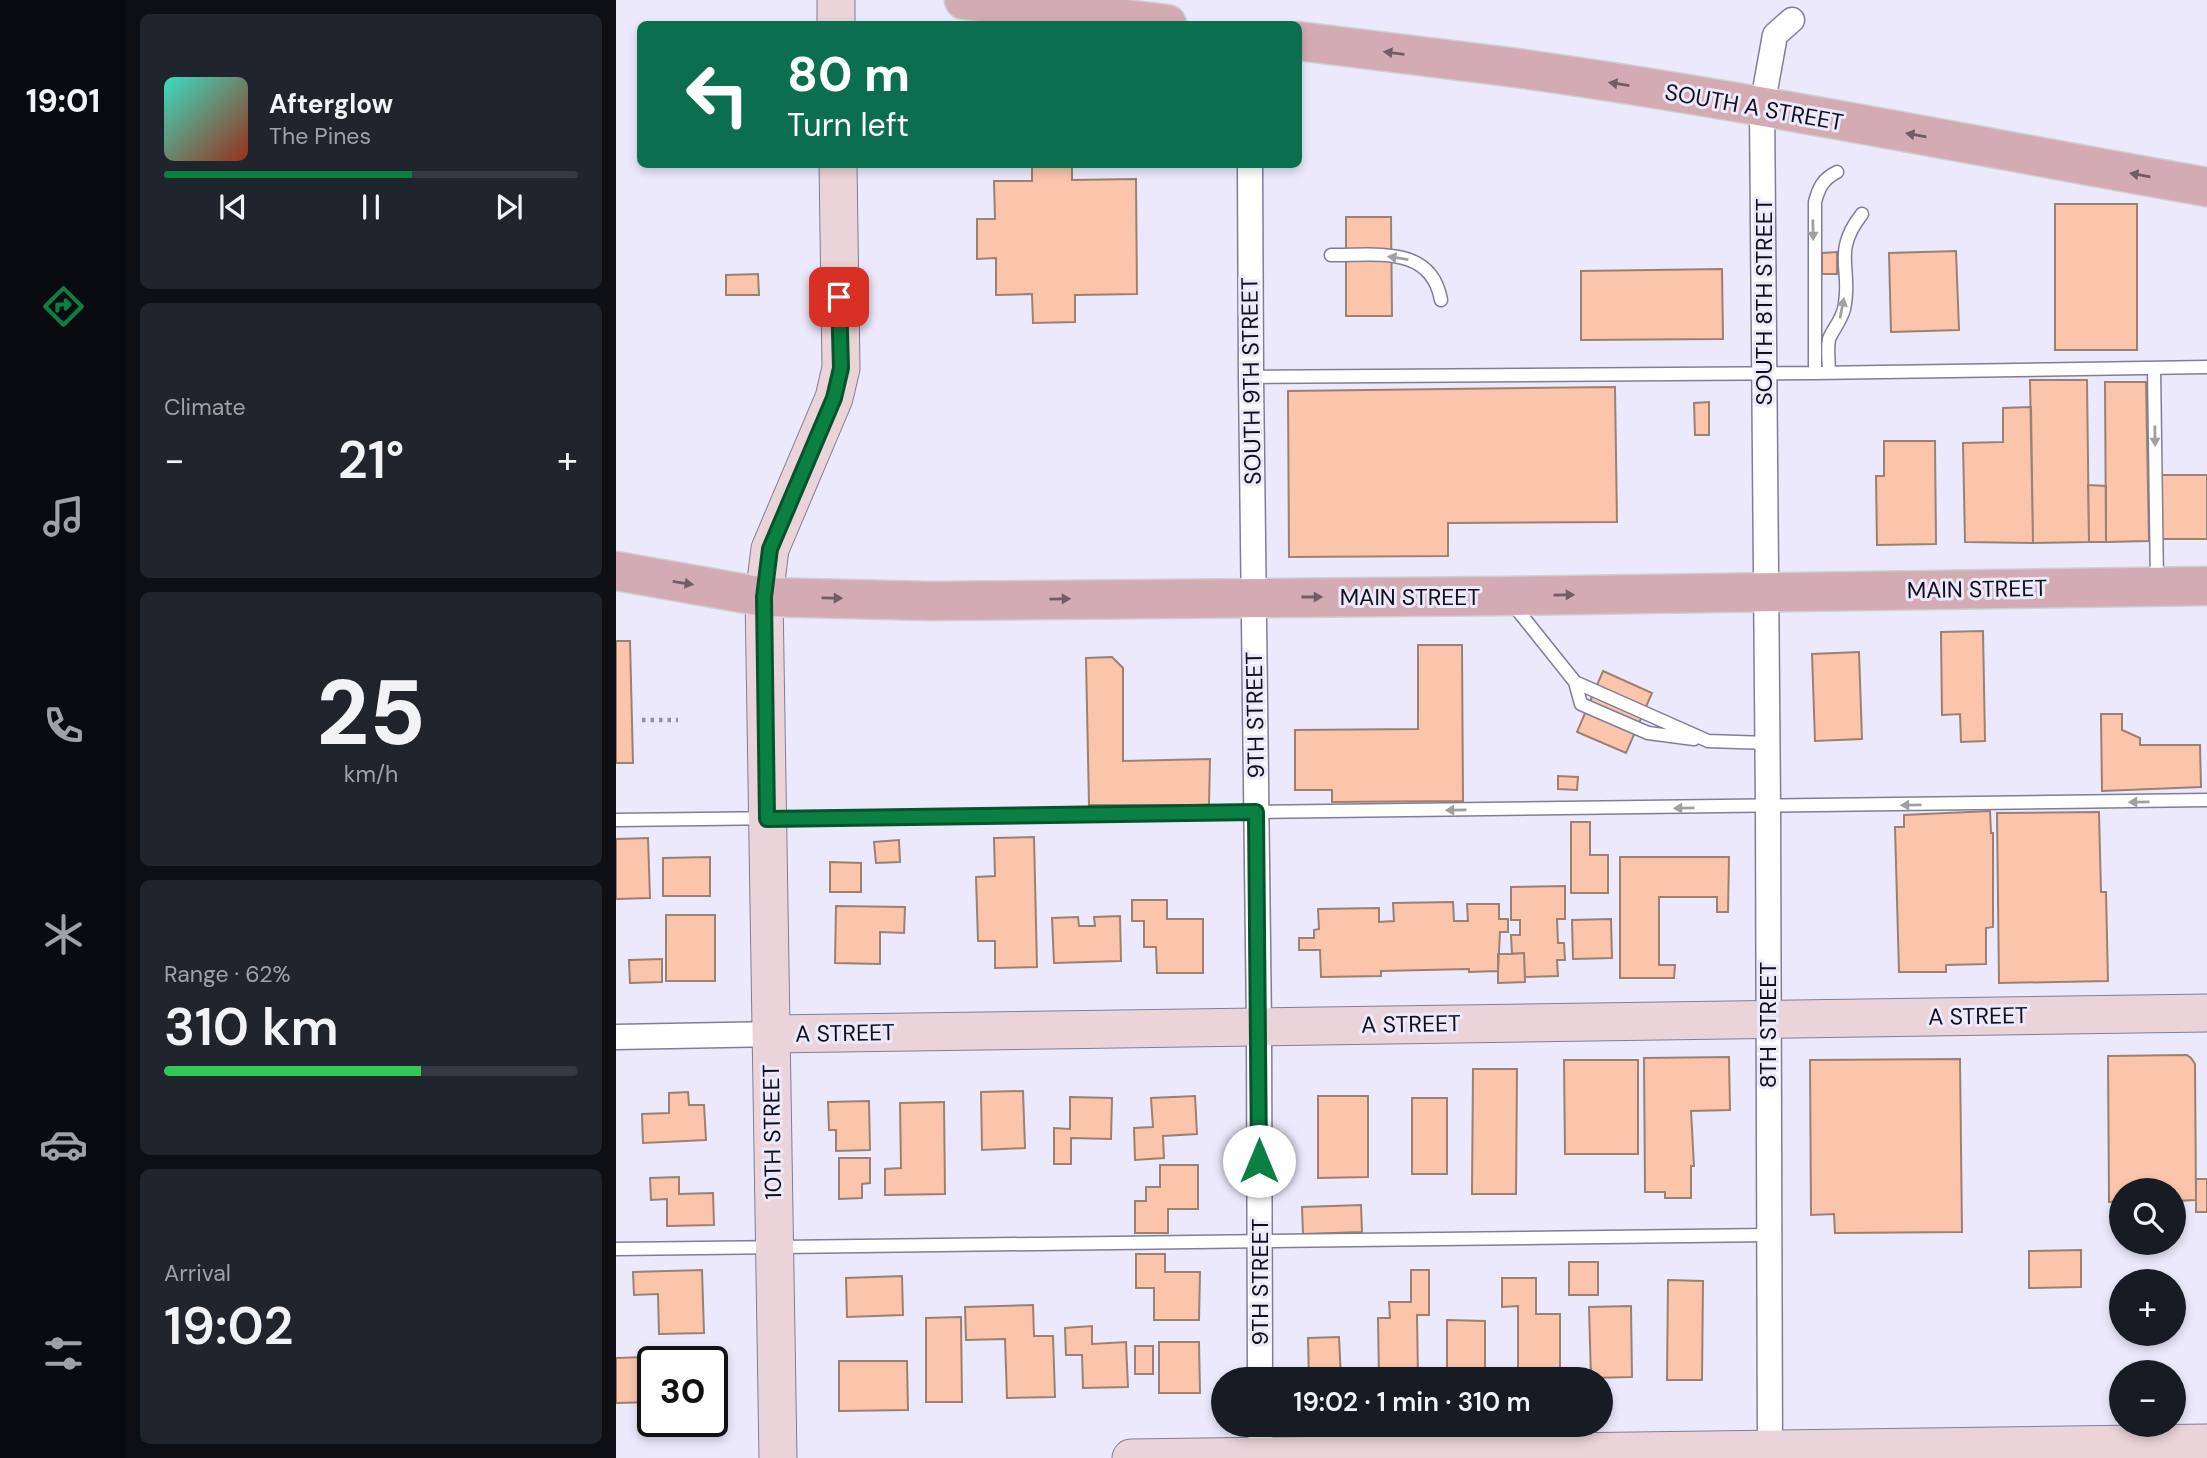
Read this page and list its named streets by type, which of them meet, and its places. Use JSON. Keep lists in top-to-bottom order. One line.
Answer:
{"streets":{"main road":["SOUTH A STREET","MAIN STREET"],"street":["SOUTH 8TH STREET","SOUTH 9TH STREET","9TH STREET","A STREET","8TH STREET","10TH STREET"]},"crossings":[["SOUTH A STREET","SOUTH 8TH STREET"],["SOUTH 8TH STREET","MAIN STREET"],["SOUTH 8TH STREET","8TH STREET"],["SOUTH 9TH STREET","MAIN STREET"],["SOUTH 9TH STREET","9TH STREET"],["MAIN STREET","9TH STREET"],["MAIN STREET","8TH STREET"],["MAIN STREET","10TH STREET"],["9TH STREET","A STREET"],["A STREET","8TH STREET"],["A STREET","10TH STREET"]],"one_way":["SOUTH A STREET","MAIN STREET"],"page":{"tabs":"19:01","turn":["80 m","Turn left"],"song":["Afterglow","The Pines"],"tile":["Climate",["25","km/h"],["Range · 62%","310 km"],["Arrival","19:02"]],"heat":["−","21°","+"],"map_buttons":["+","−"],"limit":"30","trip":"19:02 · 1 min · 310 m"}}
